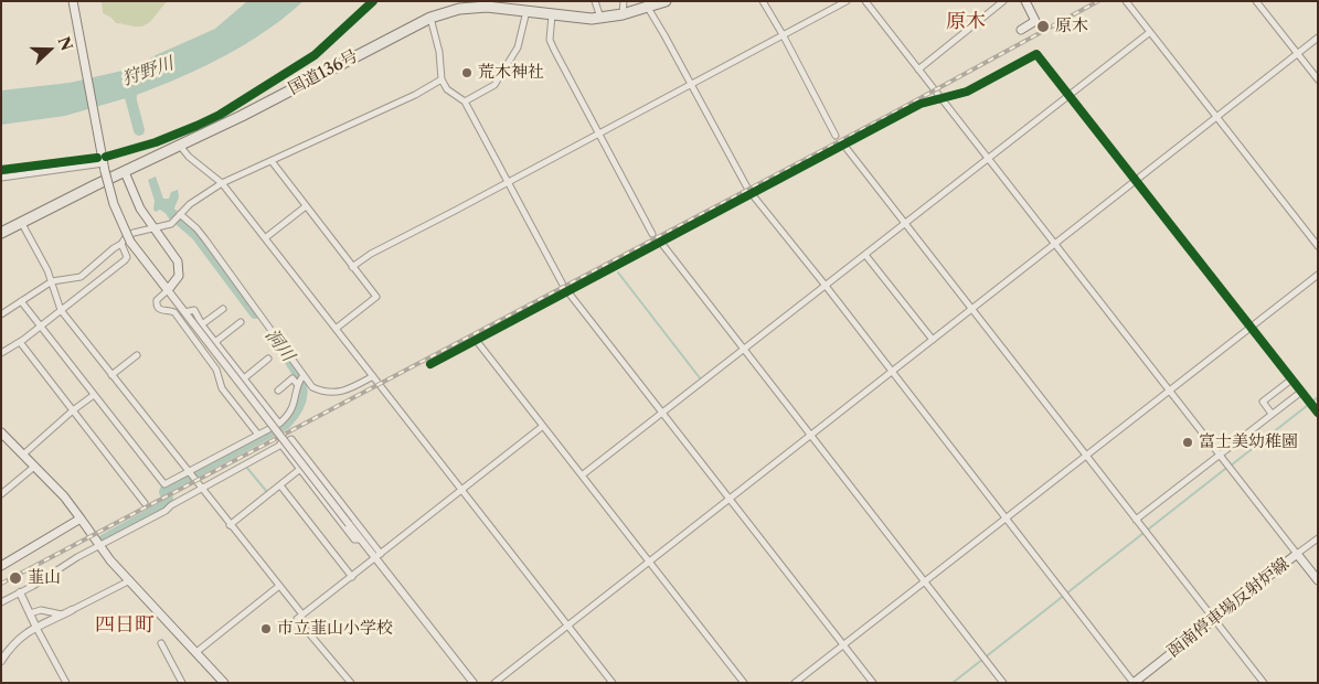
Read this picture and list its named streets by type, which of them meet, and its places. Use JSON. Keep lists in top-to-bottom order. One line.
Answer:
{"streets":{"highway":["国道136号"],"main road":["函南停車場反射炉線"]},"districts":["原木","四日町"],"water":["狩野川","洞川"],"places":["原木","荒木神社","富士美幼稚園","韮山","市立韮山小学校"],"north":"right"}
